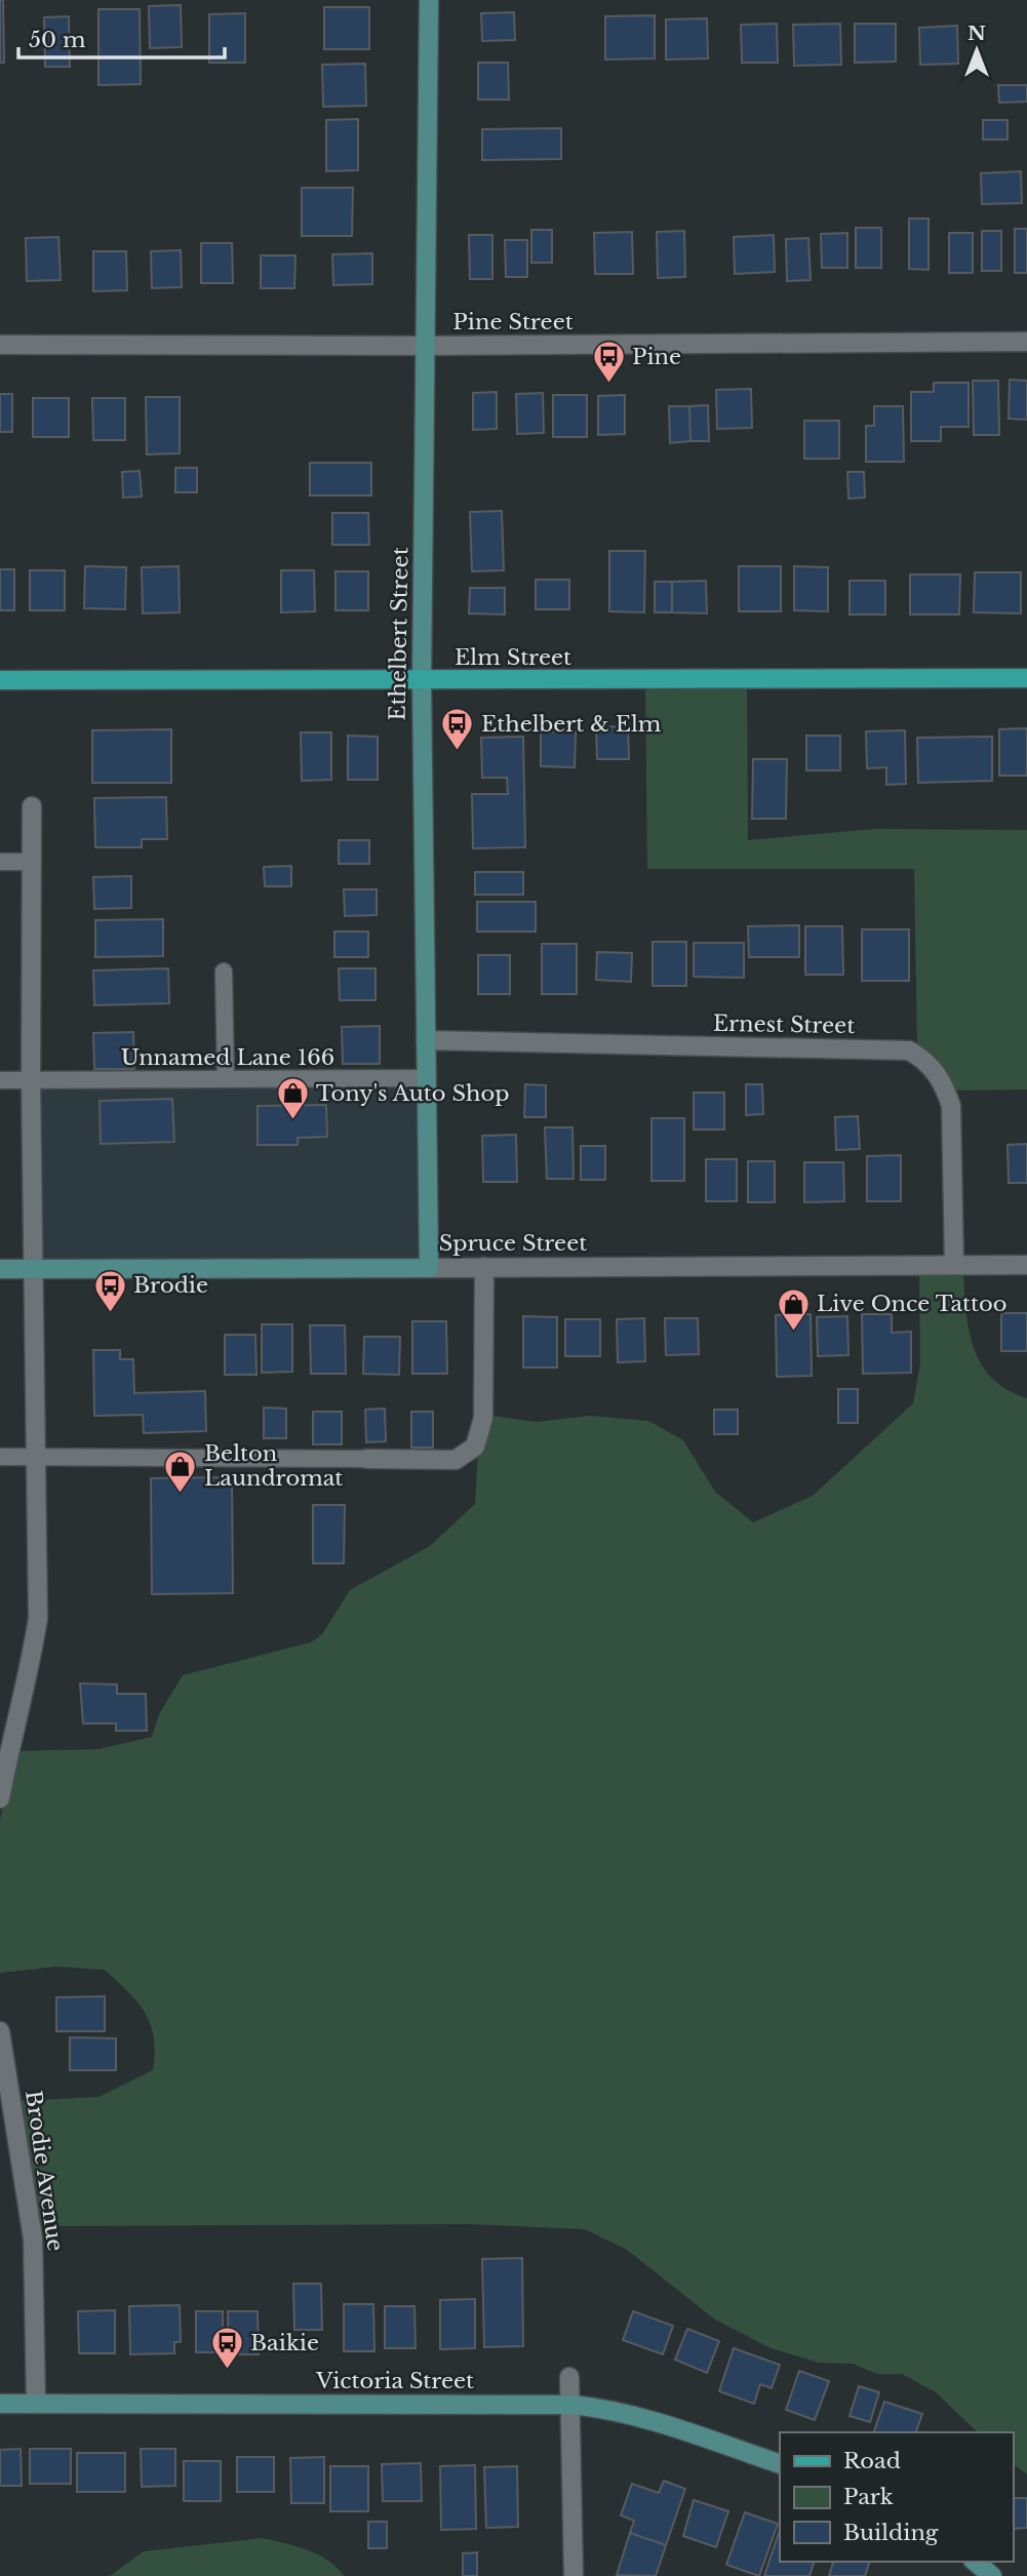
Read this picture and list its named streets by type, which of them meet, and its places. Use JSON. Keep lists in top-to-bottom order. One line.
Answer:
{"streets":{"main road":["Elm Street"],"street":["Pine Street","Ethelbert Street","Ernest Street","Spruce Street","Brodie Avenue","Victoria Street"],"lane":["Unnamed Lane 166"]},"crossings":[["Pine Street","Ethelbert Street"],["Ethelbert Street","Elm Street"],["Ethelbert Street","Ernest Street"],["Ethelbert Street","Unnamed Lane 166"],["Ethelbert Street","Spruce Street"],["Ernest Street","Spruce Street"],["Brodie Avenue","Victoria Street"]],"places":{"bus stop":["Pine","Ethelbert & Elm","Brodie","Baikie"],"shop":["Tony's Auto Shop","Live Once Tattoo","Belton Laundromat"]},"legend":["Road","Park","Building"],"scale_bar":"50 m","north":"top"}
